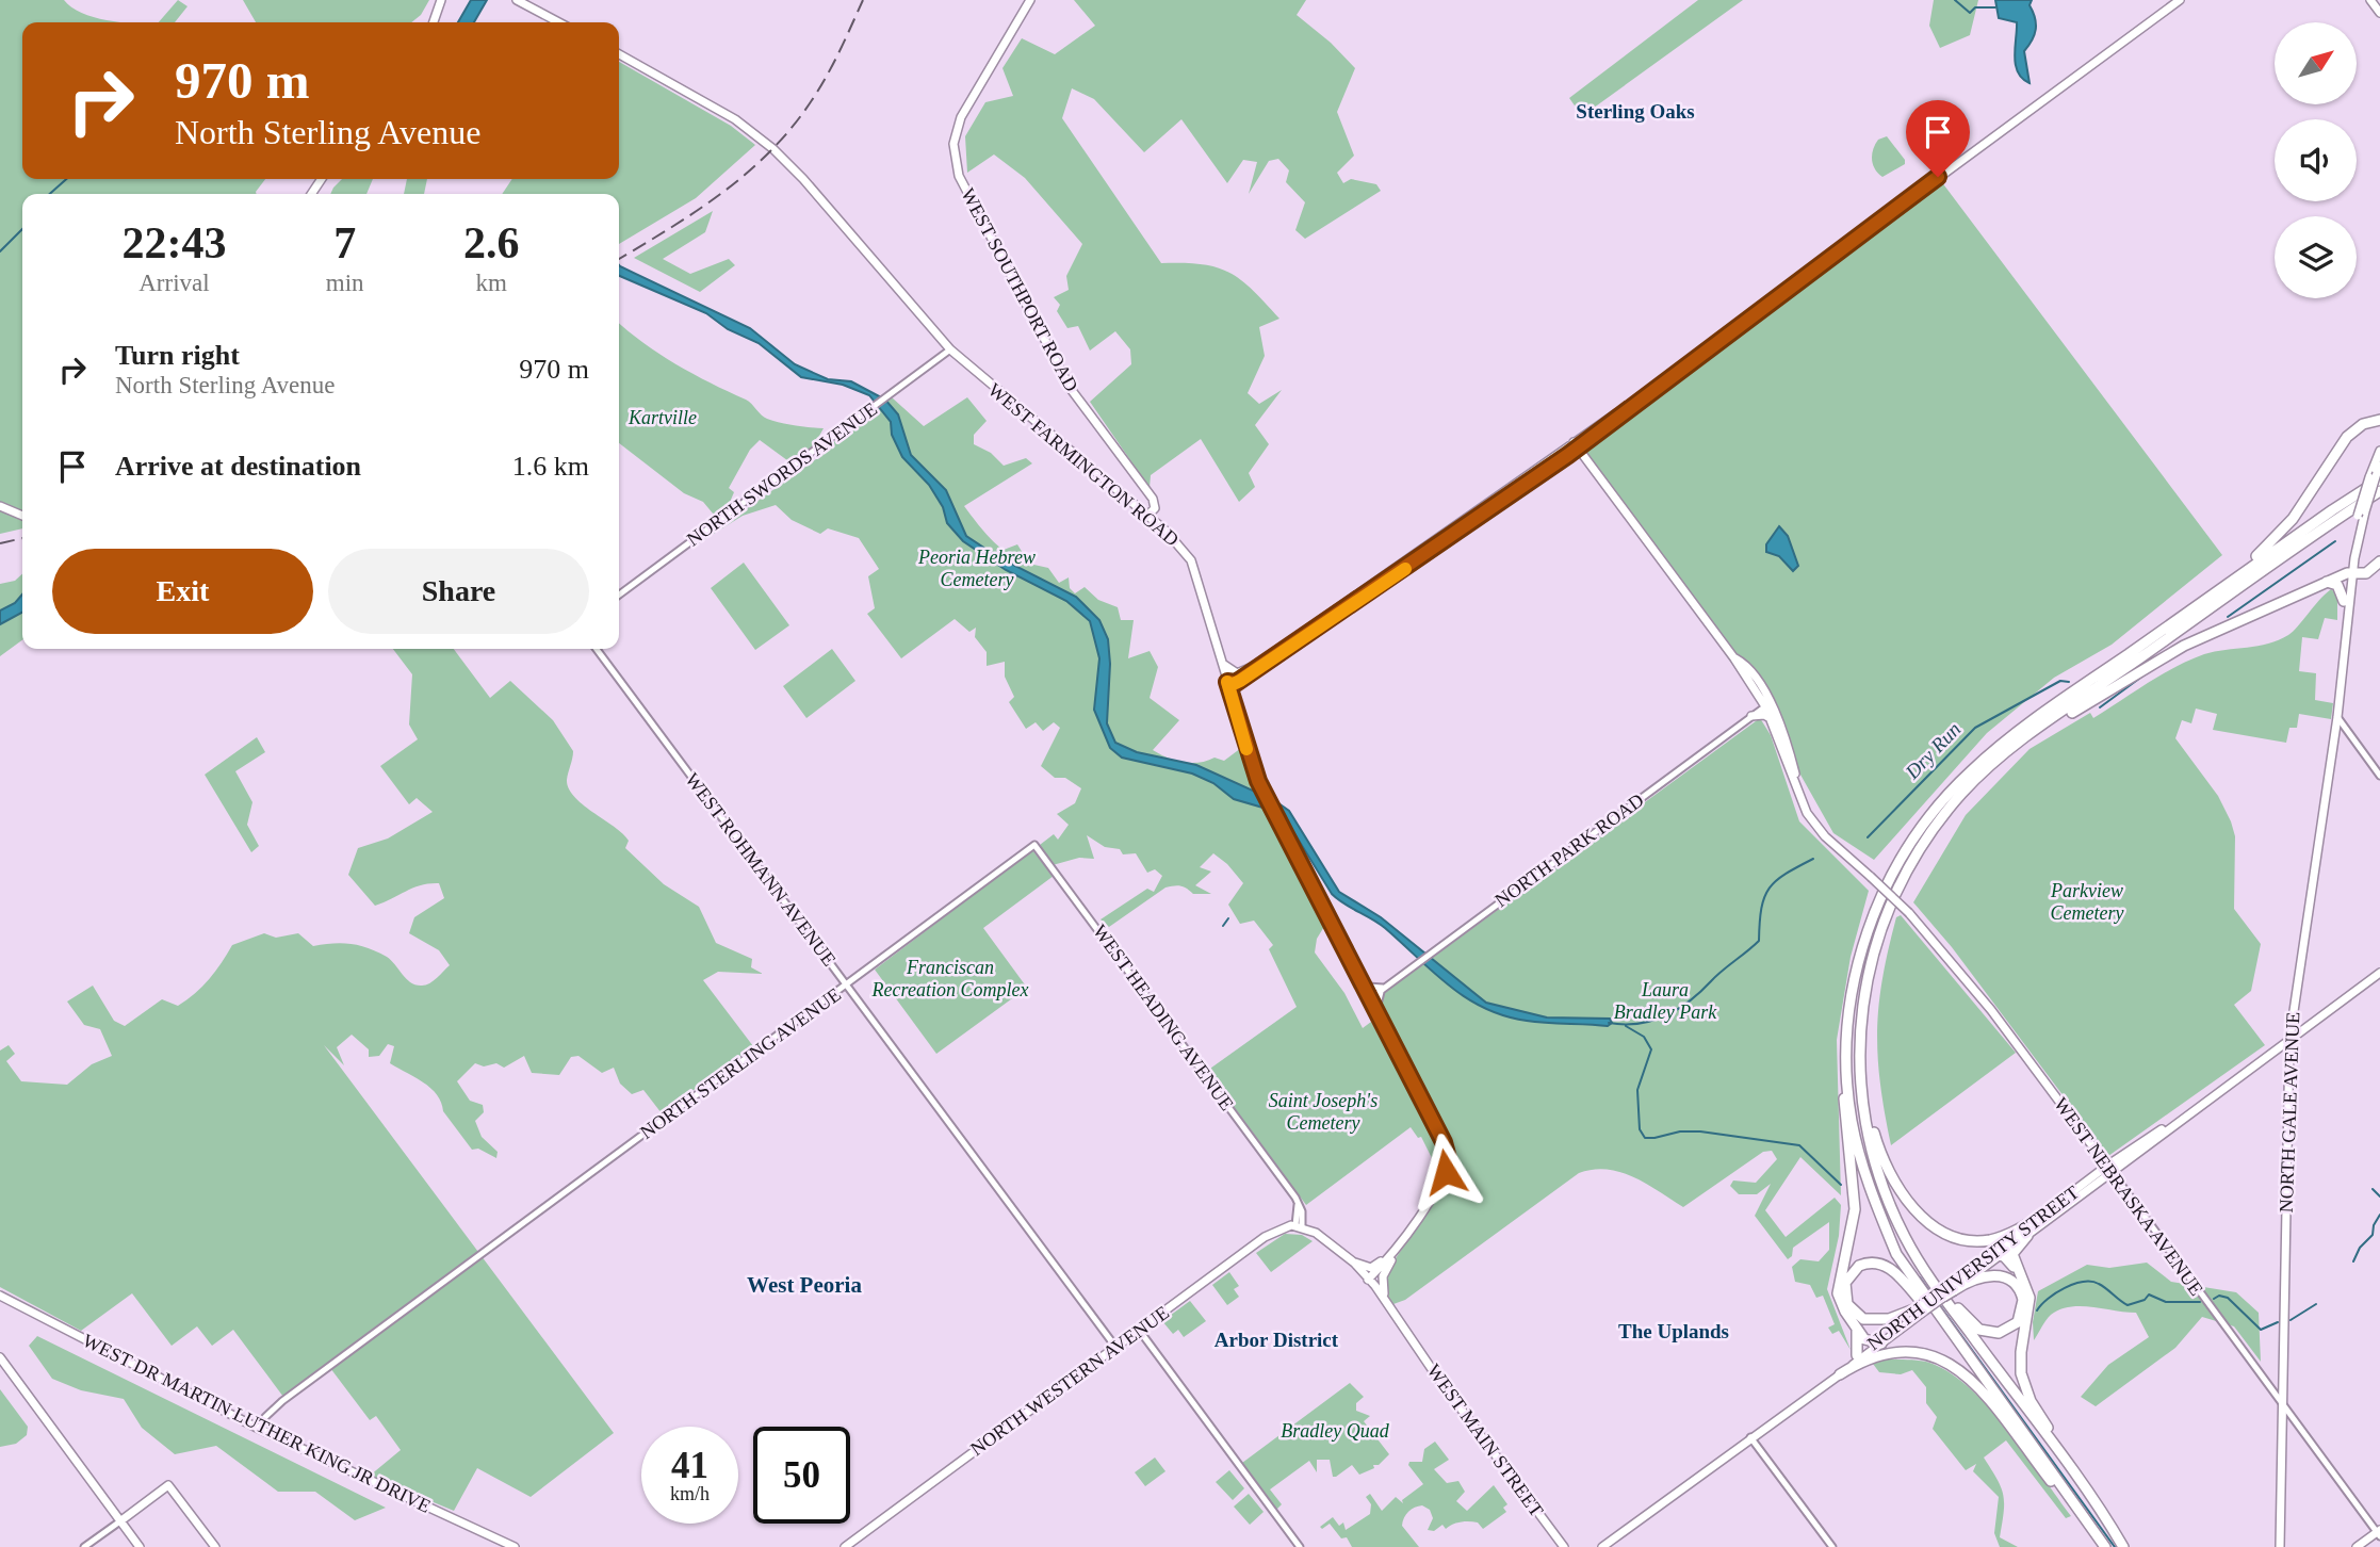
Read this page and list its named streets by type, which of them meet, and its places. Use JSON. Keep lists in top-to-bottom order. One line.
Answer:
{"streets":{"main road":["WEST SOUTHPORT ROAD","WEST FARMINGTON ROAD","NORTH GALE AVENUE","WEST NEBRASKA AVENUE","NORTH UNIVERSITY STREET","NORTH WESTERN AVENUE","WEST DR MARTIN LUTHER KING JR DRIVE","WEST MAIN STREET"],"street":["NORTH SWORDS AVENUE","NORTH PARK ROAD","WEST ROHMANN AVENUE","WEST HEADING AVENUE","NORTH STERLING AVENUE"]},"crossings":[["WEST SOUTHPORT ROAD","WEST FARMINGTON ROAD"],["WEST FARMINGTON ROAD","NORTH SWORDS AVENUE"],["WEST FARMINGTON ROAD","NORTH PARK ROAD"],["WEST FARMINGTON ROAD","WEST MAIN STREET"],["NORTH PARK ROAD","WEST NEBRASKA AVENUE"],["WEST ROHMANN AVENUE","NORTH STERLING AVENUE"],["WEST ROHMANN AVENUE","NORTH WESTERN AVENUE"],["WEST HEADING AVENUE","NORTH STERLING AVENUE"],["WEST HEADING AVENUE","NORTH WESTERN AVENUE"],["WEST HEADING AVENUE","WEST MAIN STREET"],["NORTH STERLING AVENUE","WEST DR MARTIN LUTHER KING JR DRIVE"],["NORTH GALE AVENUE","WEST NEBRASKA AVENUE"],["NORTH GALE AVENUE","NORTH UNIVERSITY STREET"],["WEST NEBRASKA AVENUE","NORTH UNIVERSITY STREET"],["NORTH WESTERN AVENUE","WEST MAIN STREET"]],"districts":["Sterling Oaks","West Peoria","The Uplands","Arbor District"],"water":["Dry Run"],"parks":["Kartville","Peoria Hebrew Cemetery","Parkview Cemetery","Franciscan Recreation Complex","Laura Bradley Park","Saint Joseph's Cemetery","Bradley Quad"],"north":"top right","page":{"turn":["970 m","North Sterling Avenue"],"eta":["22:43","Arrival","7","min","2.6","km"],"list":[{"name":"Turn right","note":"North Sterling Avenue","value":"970 m"},{"name":"Arrive at destination","value":"1.6 km"}],"buttons":["Exit","Share"],"speed":"41 km/h","limit":"50"}}
